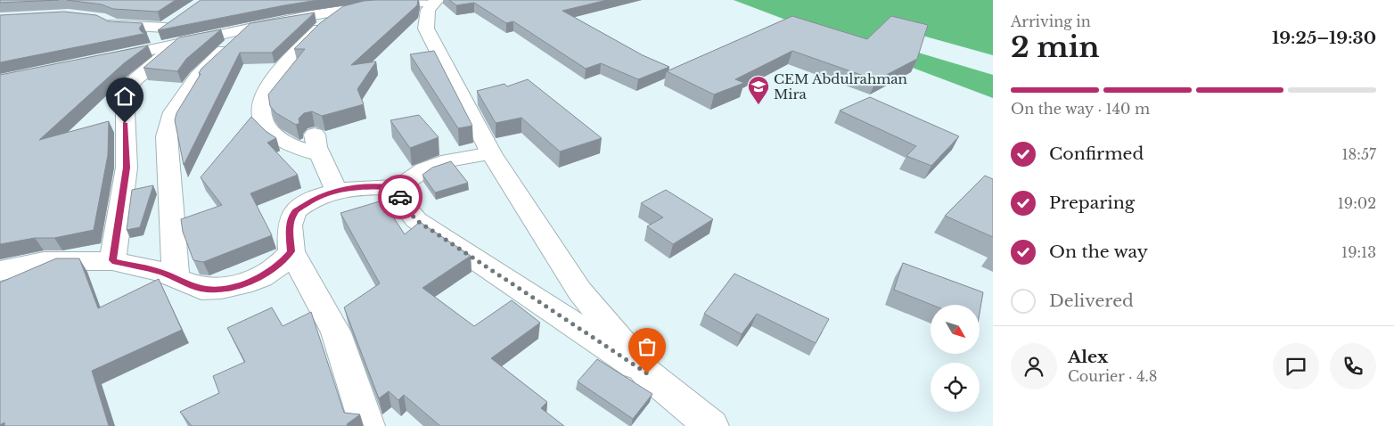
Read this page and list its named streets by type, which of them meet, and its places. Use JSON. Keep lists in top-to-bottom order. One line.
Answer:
{"places":{"school or university":["CEM Abdulrahman Mira"]},"north":"bottom right","page":{"heading":["2 min","Arriving in","19:25–19:30"],"panel":["Alex","Courier · 4.8"],"bar":"On the way · 140 m","list":[["Confirmed","18:57"],["Preparing","19:02"],["On the way","19:13"],"Delivered"]}}
